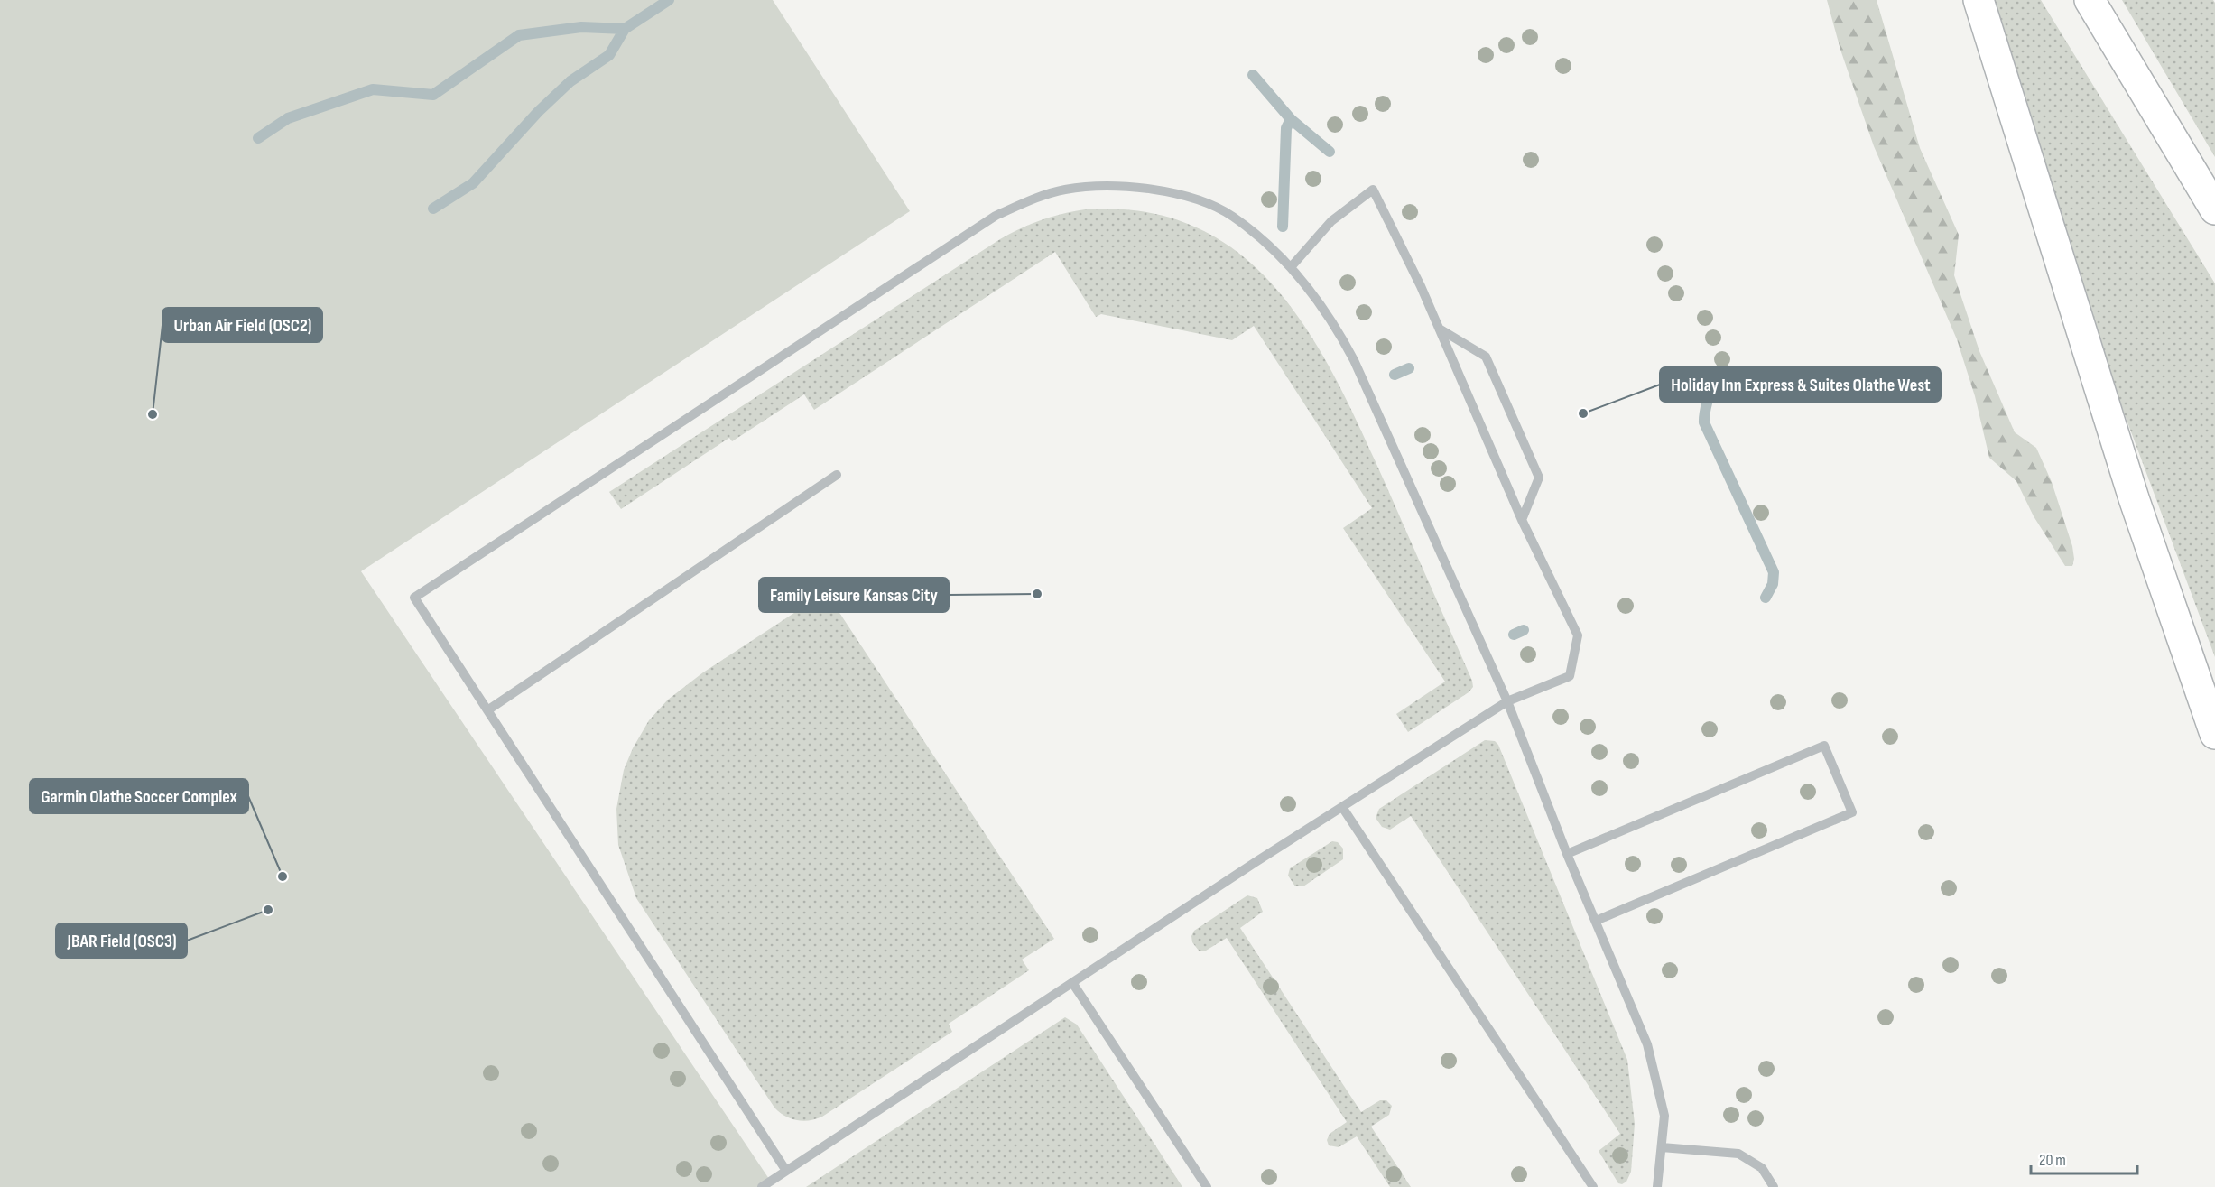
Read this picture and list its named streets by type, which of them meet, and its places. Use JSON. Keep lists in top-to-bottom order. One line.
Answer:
{"places":["Holiday Inn Express & Suites Olathe West","Urban Air Field (OSC2)","Family Leisure Kansas City","Garmin Olathe Soccer Complex","JBAR Field (OSC3)"],"scale_bar":"20 m"}
